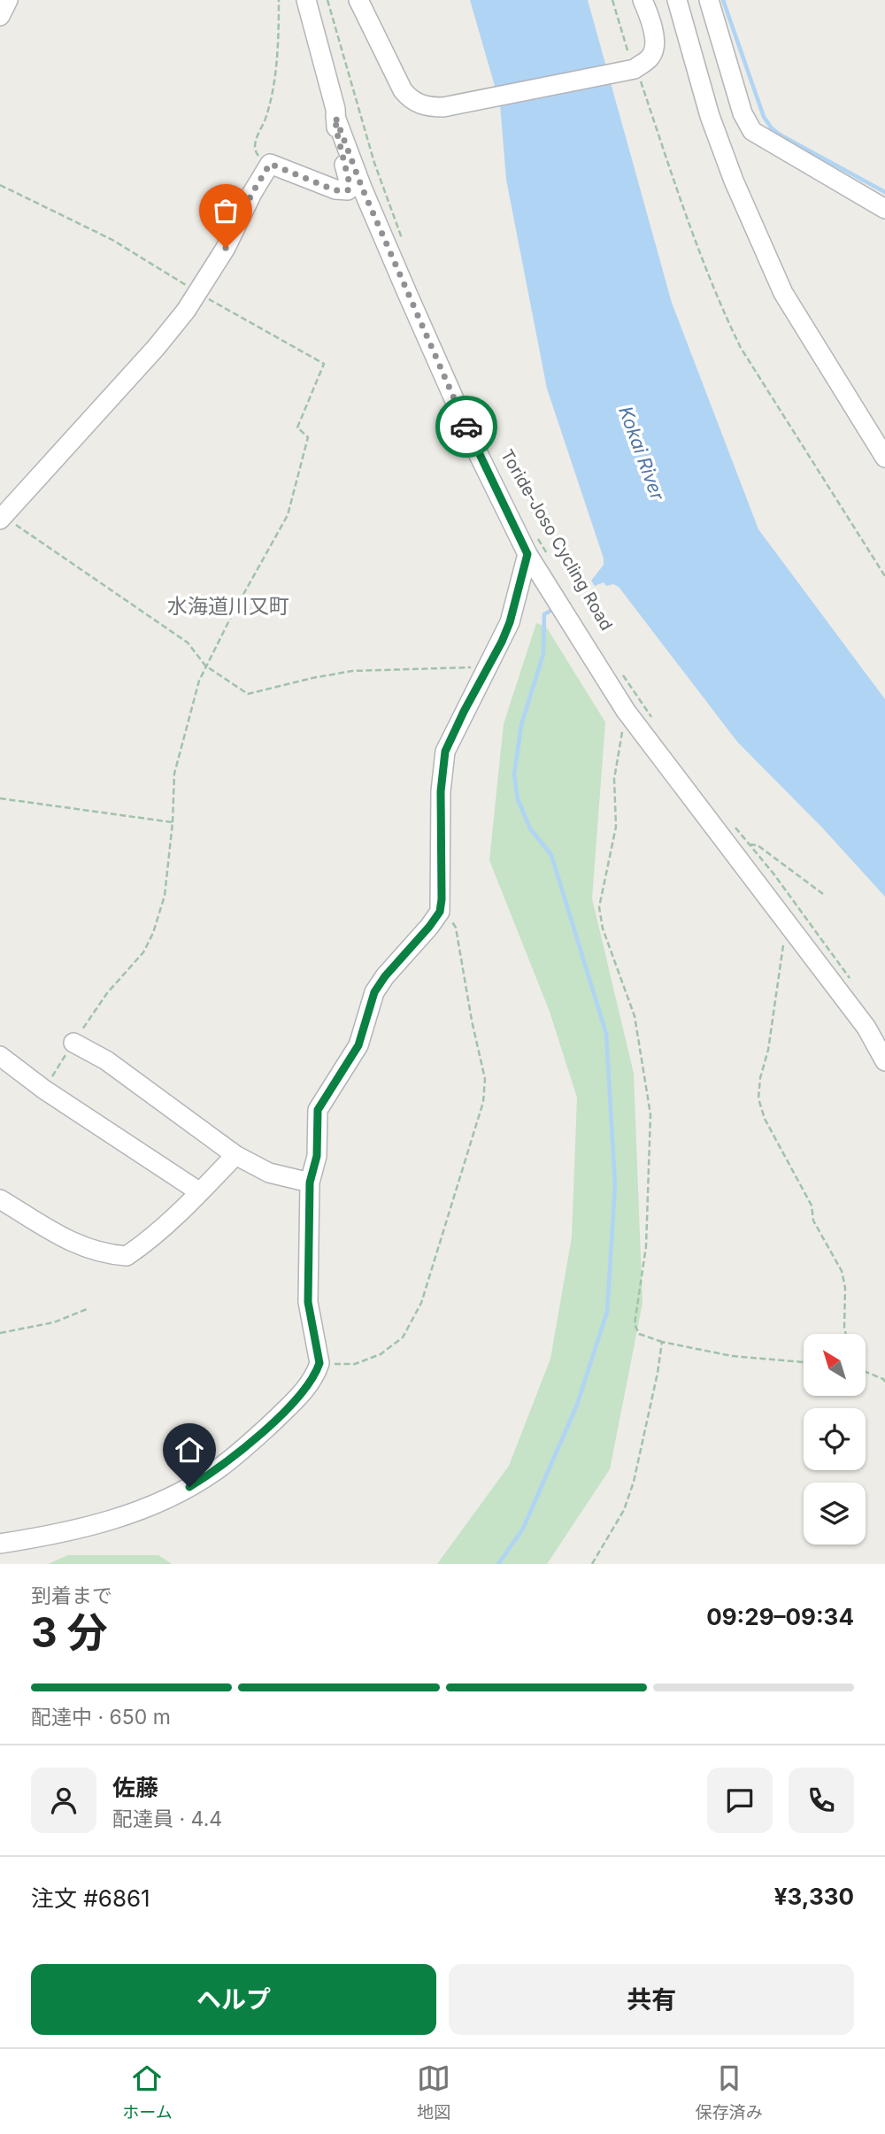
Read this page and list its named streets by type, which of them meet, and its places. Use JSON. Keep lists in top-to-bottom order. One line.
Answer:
{"streets":{"path":["Toride-Joso Cycling Road"]},"districts":["水海道川又町"],"water":["Kokai River"],"north":"top left","page":{"heading":["3 分","到着まで","09:29–09:34"],"panel":["佐藤","配達員 · 4.4","注文 #6861","¥3,330"],"bar":"配達中 · 650 m","buttons":["ヘルプ","共有"],"tabs":["ホーム","地図","保存済み"]}}
